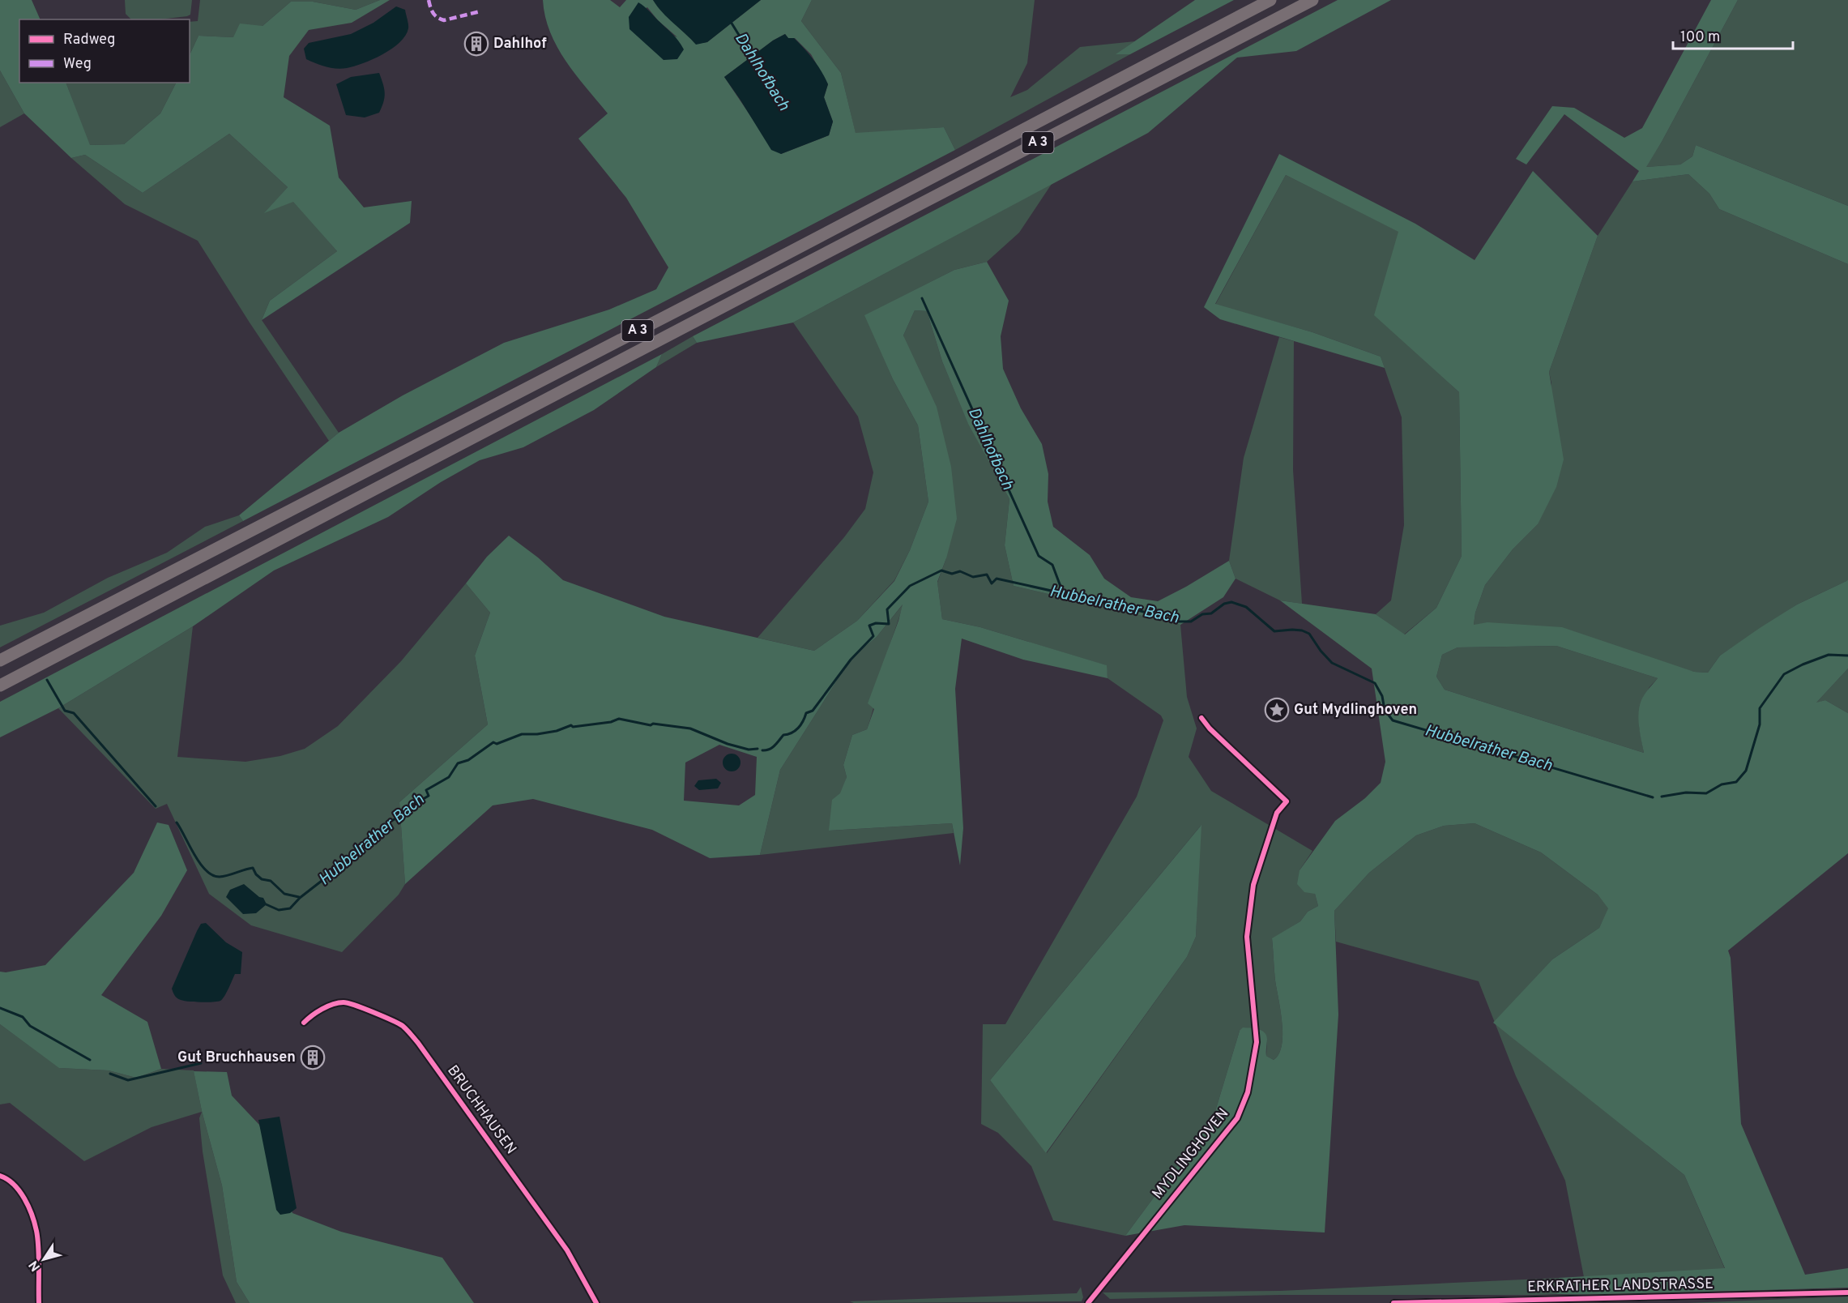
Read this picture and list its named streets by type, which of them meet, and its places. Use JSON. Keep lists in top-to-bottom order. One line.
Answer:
{"streets":{"highway":["A 3"],"street":["BRUCHHAUSEN","MYDLINGHOVEN","ERKRATHER LANDSTRASSE"]},"water":["Dahlhofbach","Hubbelrather Bach"],"places":{"building":["Dahlhof","Gut Bruchhausen"],"place":["Gut Mydlinghoven"]},"legend":["Radweg","Weg"],"scale_bar":"100 m","north":"bottom left"}
